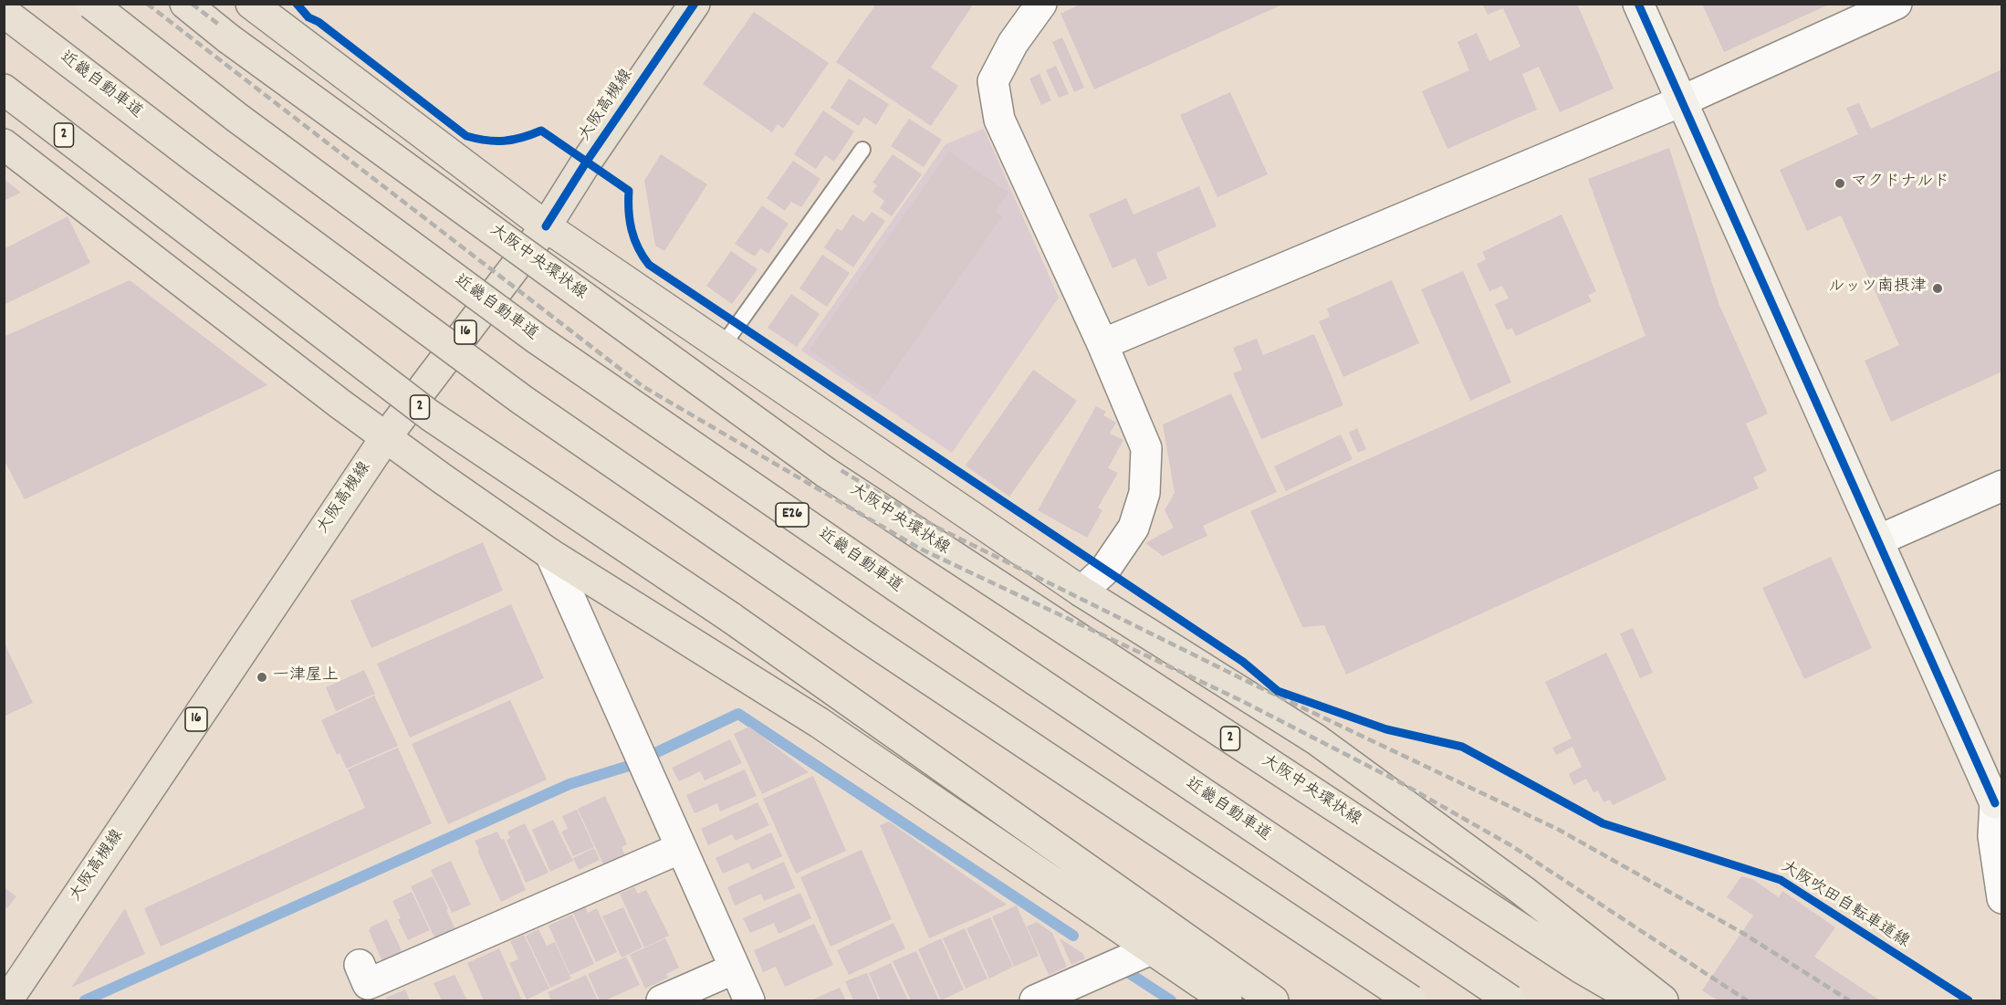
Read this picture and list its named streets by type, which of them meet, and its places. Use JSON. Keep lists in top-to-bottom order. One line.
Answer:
{"streets":{"main road":["近畿自動車道","大阪高槻線","2","大阪中央環状線","16","E26"],"cycle path":["大阪吹田自転車道線"]},"places":["マクドナルド","ルッツ南摂津","一津屋上"]}
